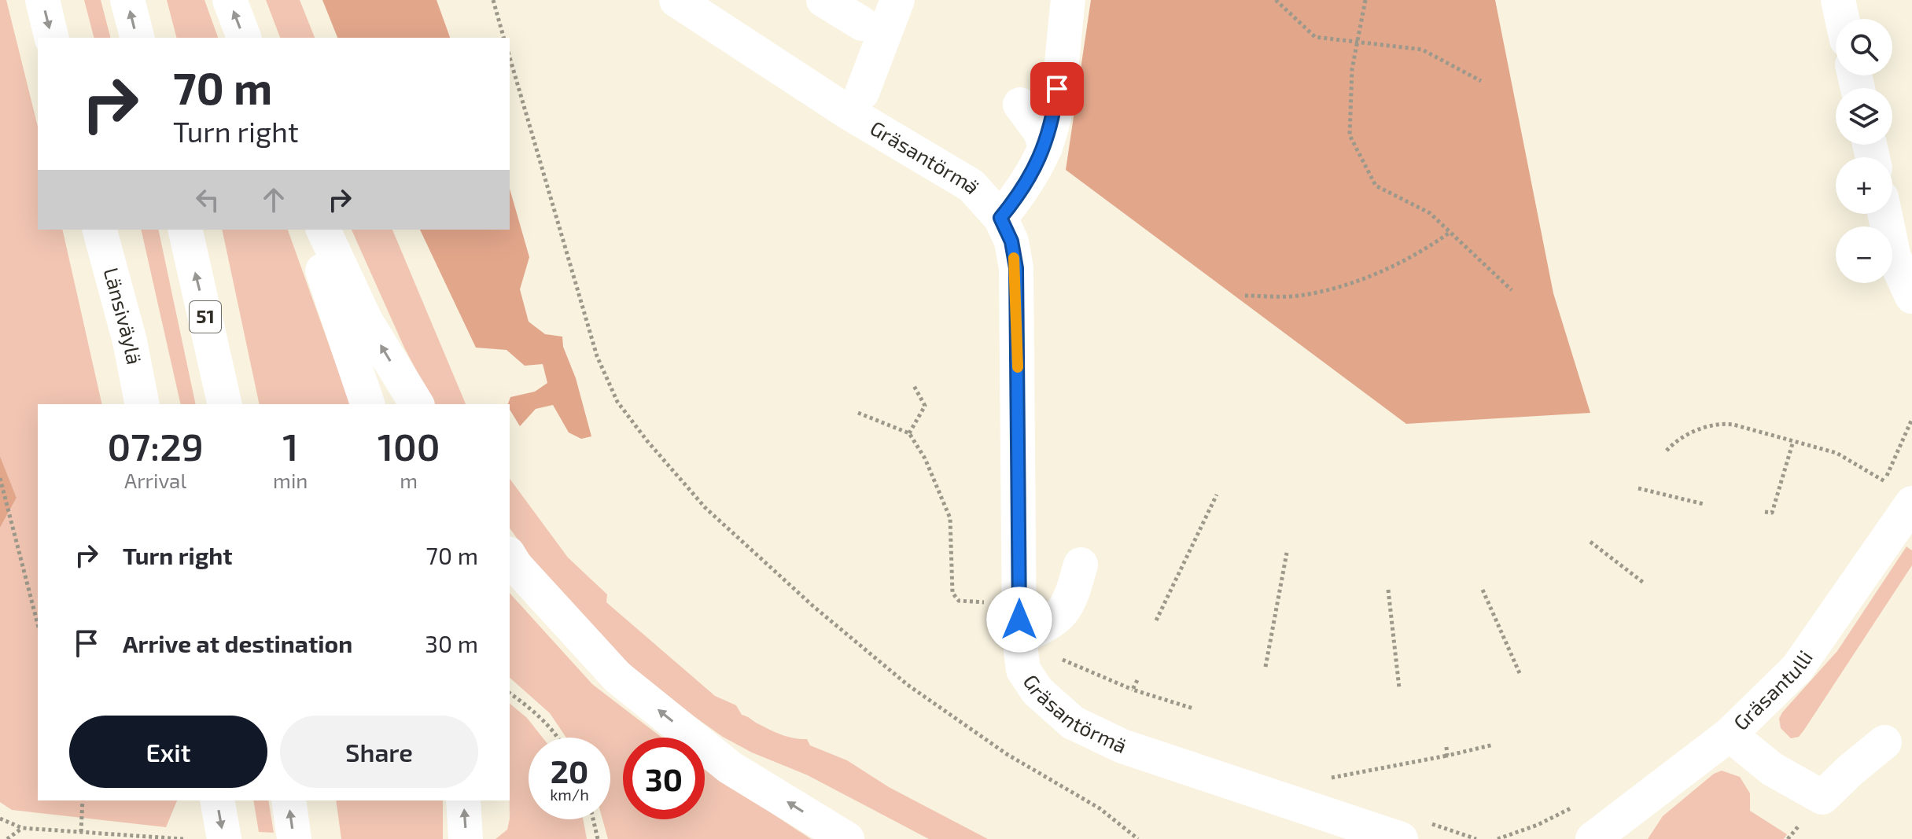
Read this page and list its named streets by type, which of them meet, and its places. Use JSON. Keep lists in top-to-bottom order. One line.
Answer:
{"streets":{"main road":["Gräsantörmä","Länsiväylä","51","Gräsantulli"]},"page":{"map_buttons":["+","−"],"turn":["70 m","Turn right"],"eta":["07:29","Arrival","1","min","100","m"],"list":[{"name":"Turn right","value":"70 m"},{"name":"Arrive at destination","value":"30 m"}],"buttons":["Exit","Share"],"speed":"20 km/h","limit":"30"}}
